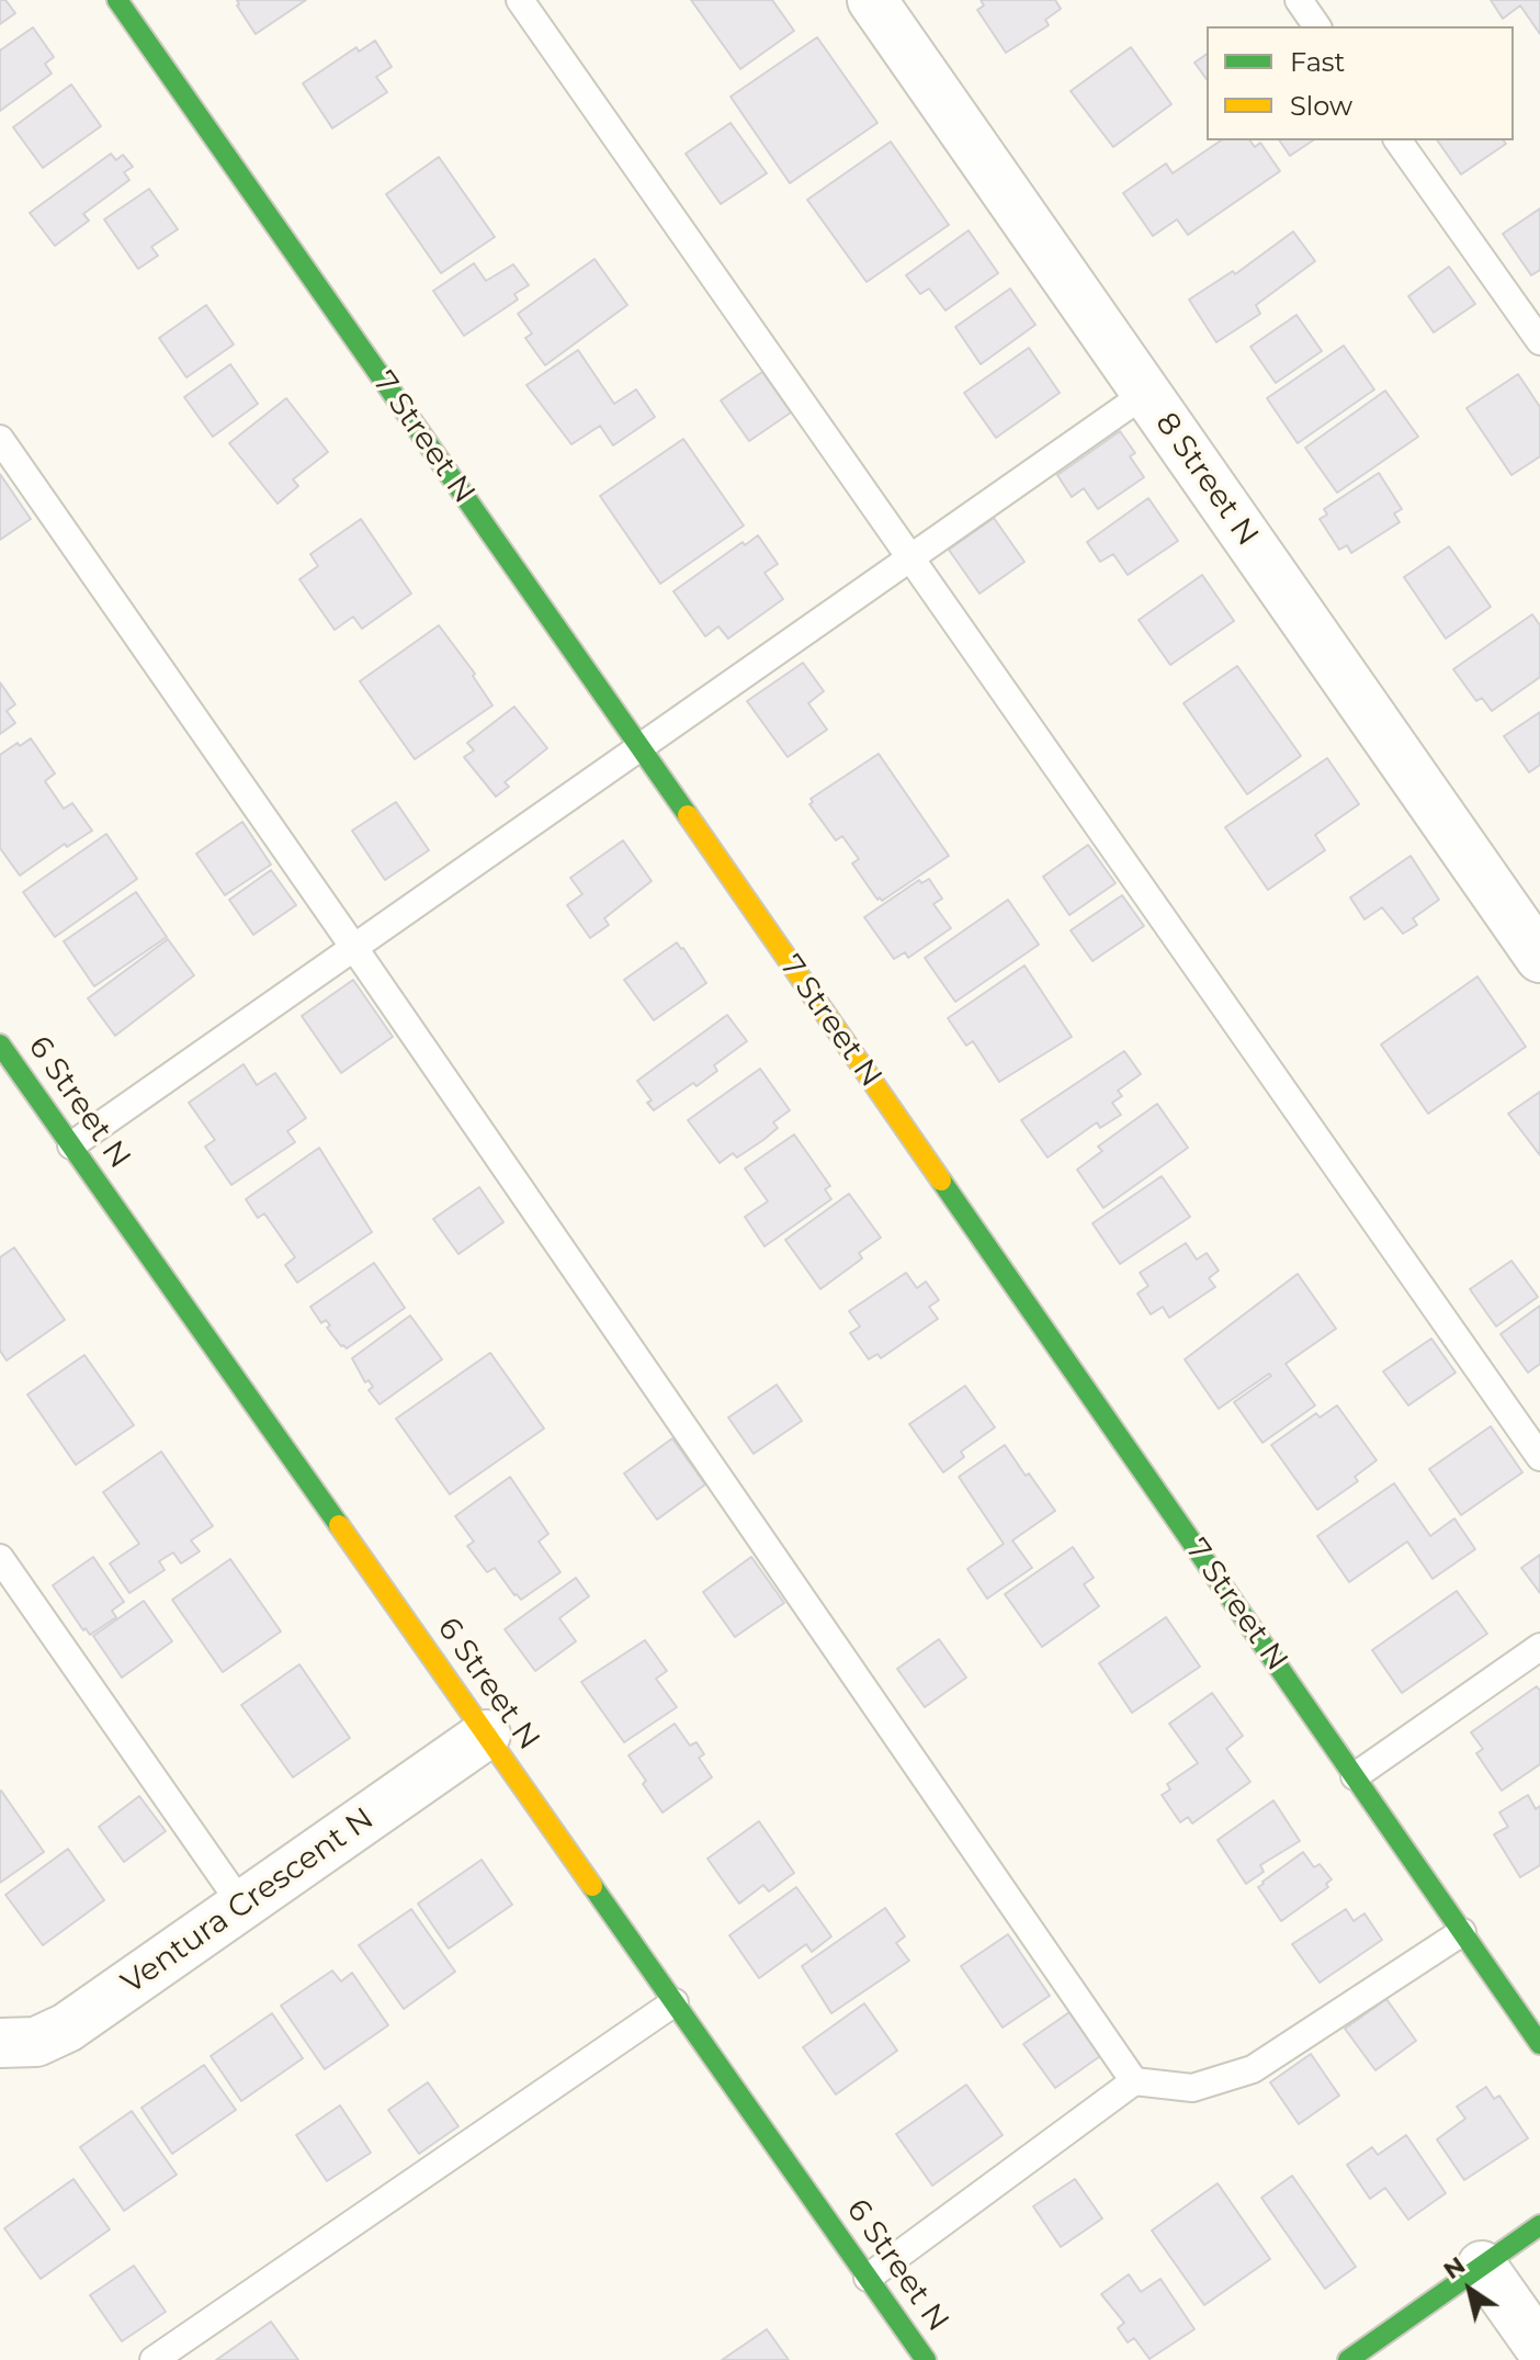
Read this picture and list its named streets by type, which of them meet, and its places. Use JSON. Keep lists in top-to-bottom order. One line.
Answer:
{"streets":{"street":["7 Street N","8 Street N","6 Street N","Ventura Crescent N"]},"crossings":[["6 Street N","Ventura Crescent N"]],"legend":["Fast","Slow"],"north":"top left"}
